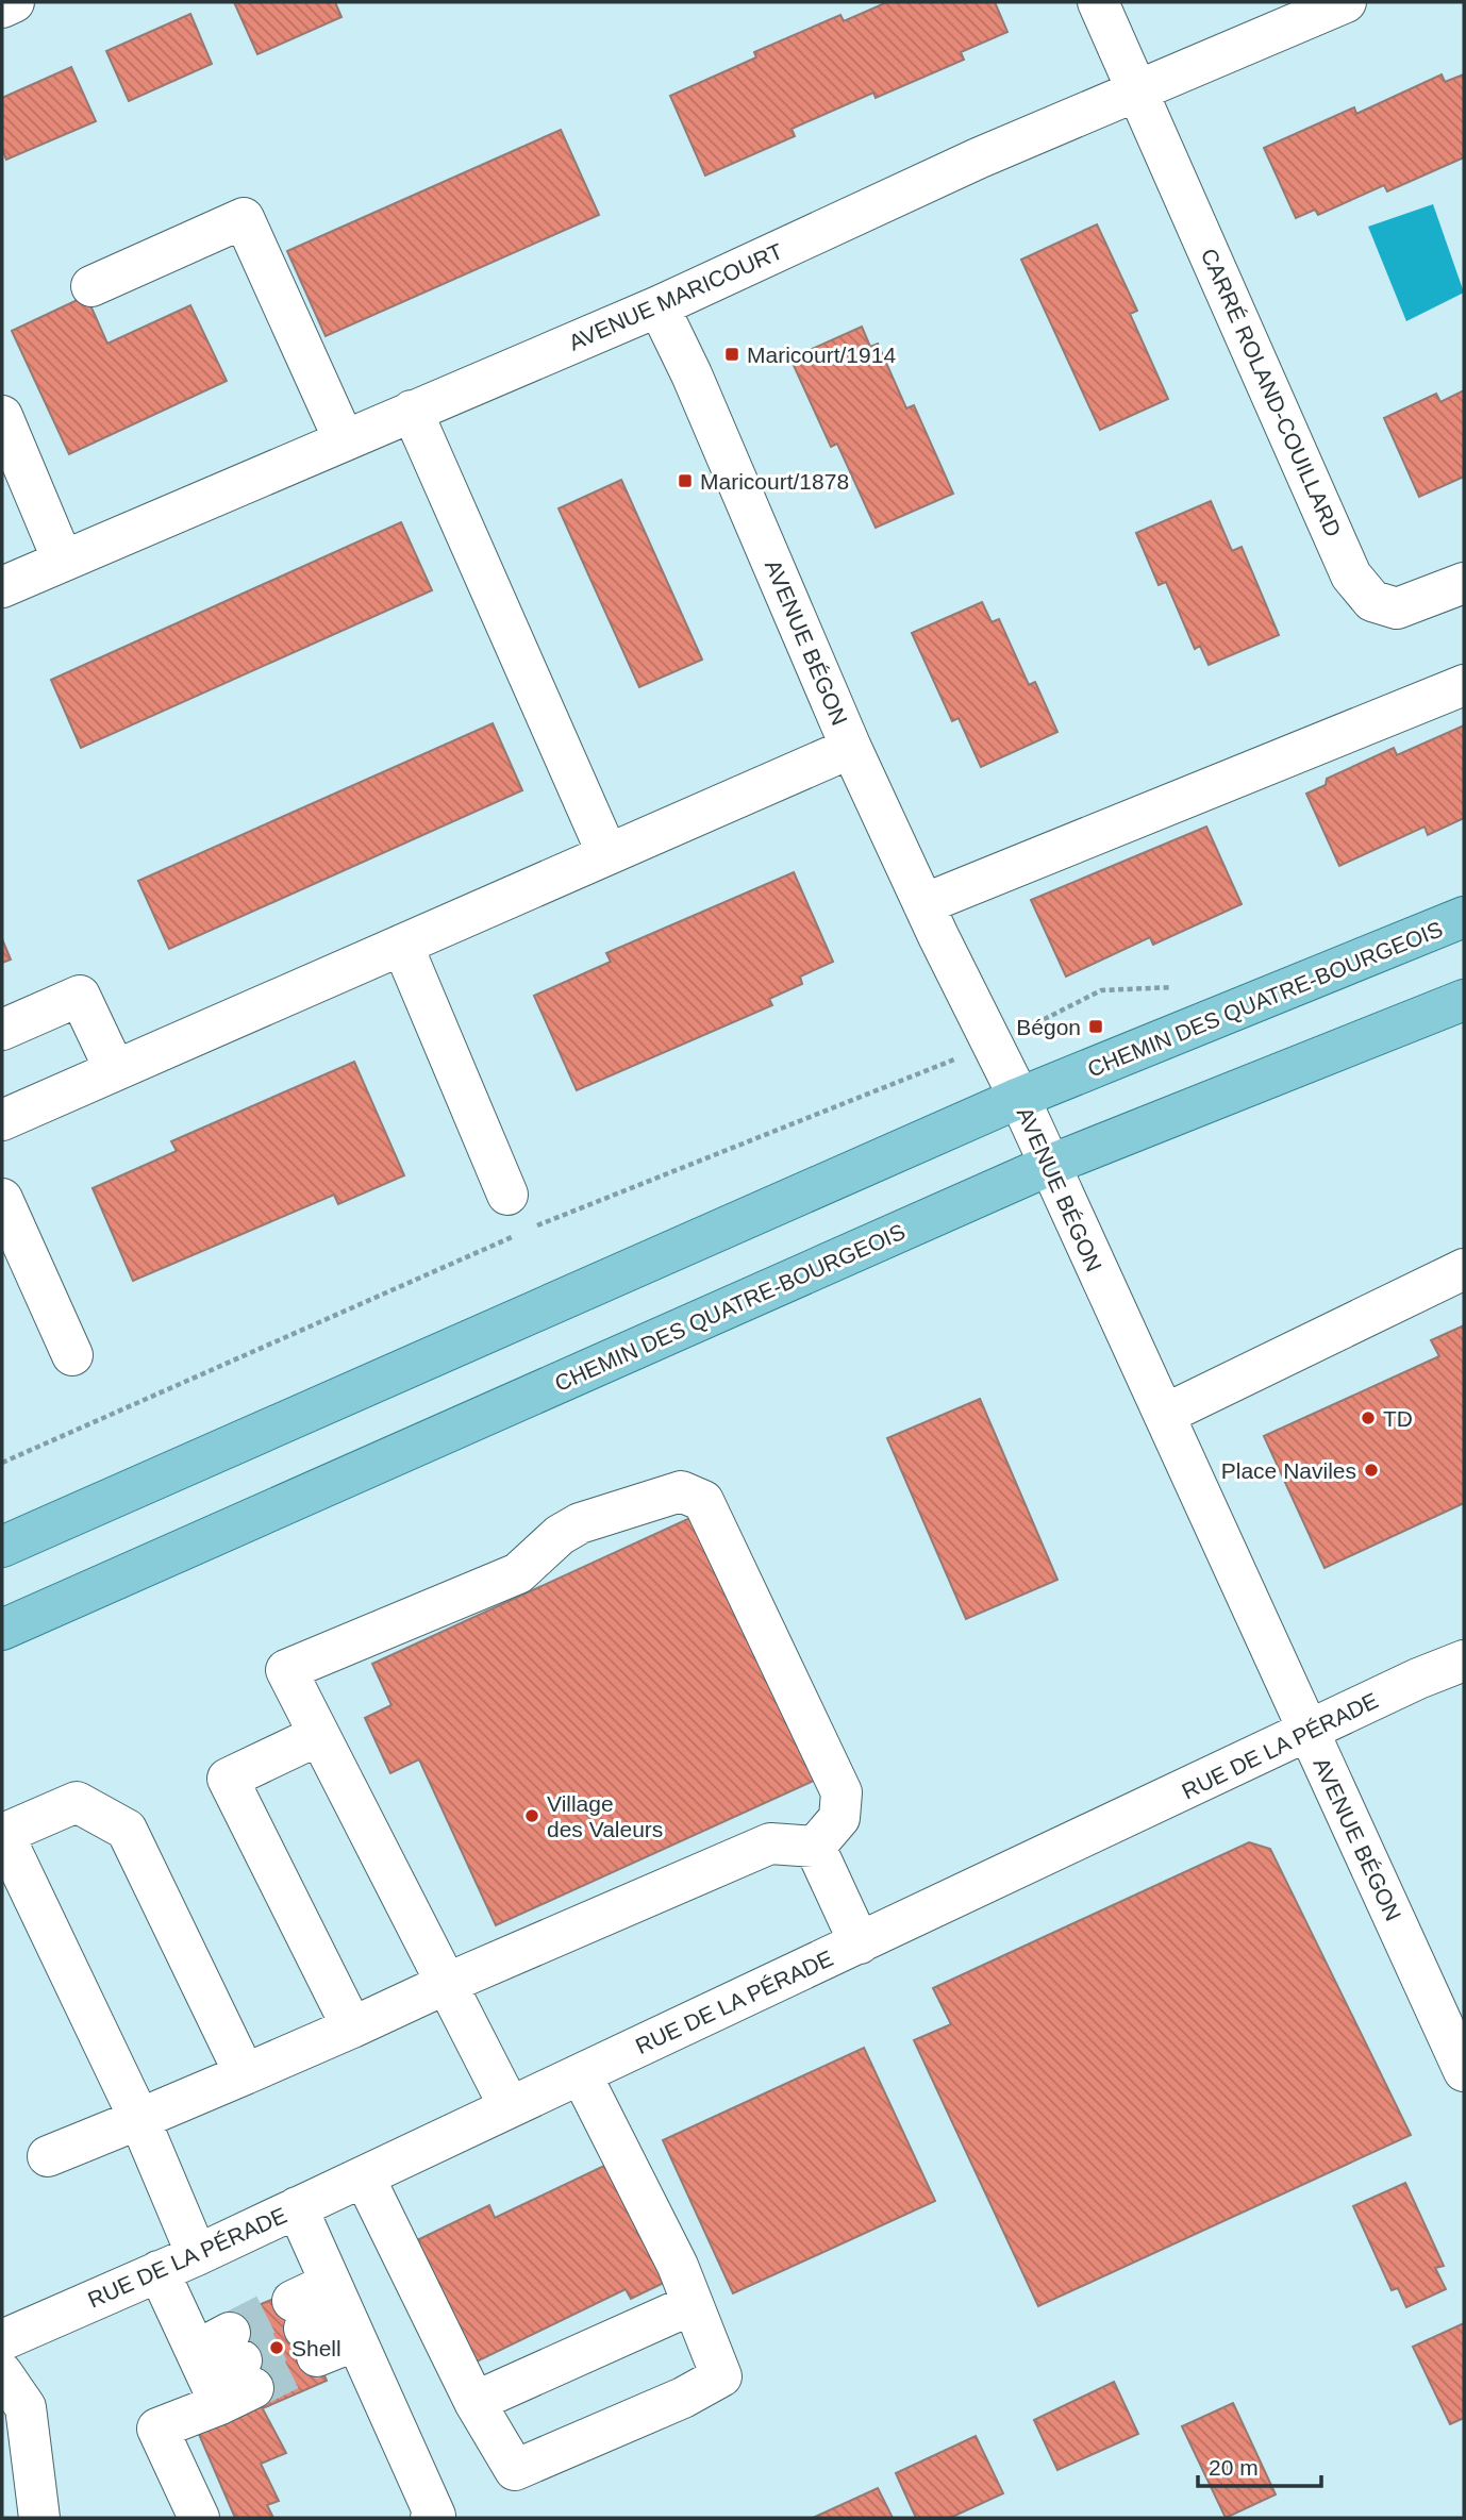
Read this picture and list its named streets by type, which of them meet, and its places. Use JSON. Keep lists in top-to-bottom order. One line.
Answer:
{"streets":{"main road":["CHEMIN DES QUATRE-BOURGEOIS"],"street":["AVENUE MARICOURT","CARRÉ ROLAND-COUILLARD","AVENUE BÉGON","RUE DE LA PÉRADE"]},"crossings":[["AVENUE MARICOURT","CARRÉ ROLAND-COUILLARD"],["AVENUE MARICOURT","AVENUE BÉGON"],["AVENUE BÉGON","CHEMIN DES QUATRE-BOURGEOIS"],["AVENUE BÉGON","RUE DE LA PÉRADE"]],"places":{"transit":["Maricourt/1914","Maricourt/1878","Bégon"],"other":["TD","Place Naviles","Village des Valeurs","Shell"]},"scale_bar":"20 m"}
